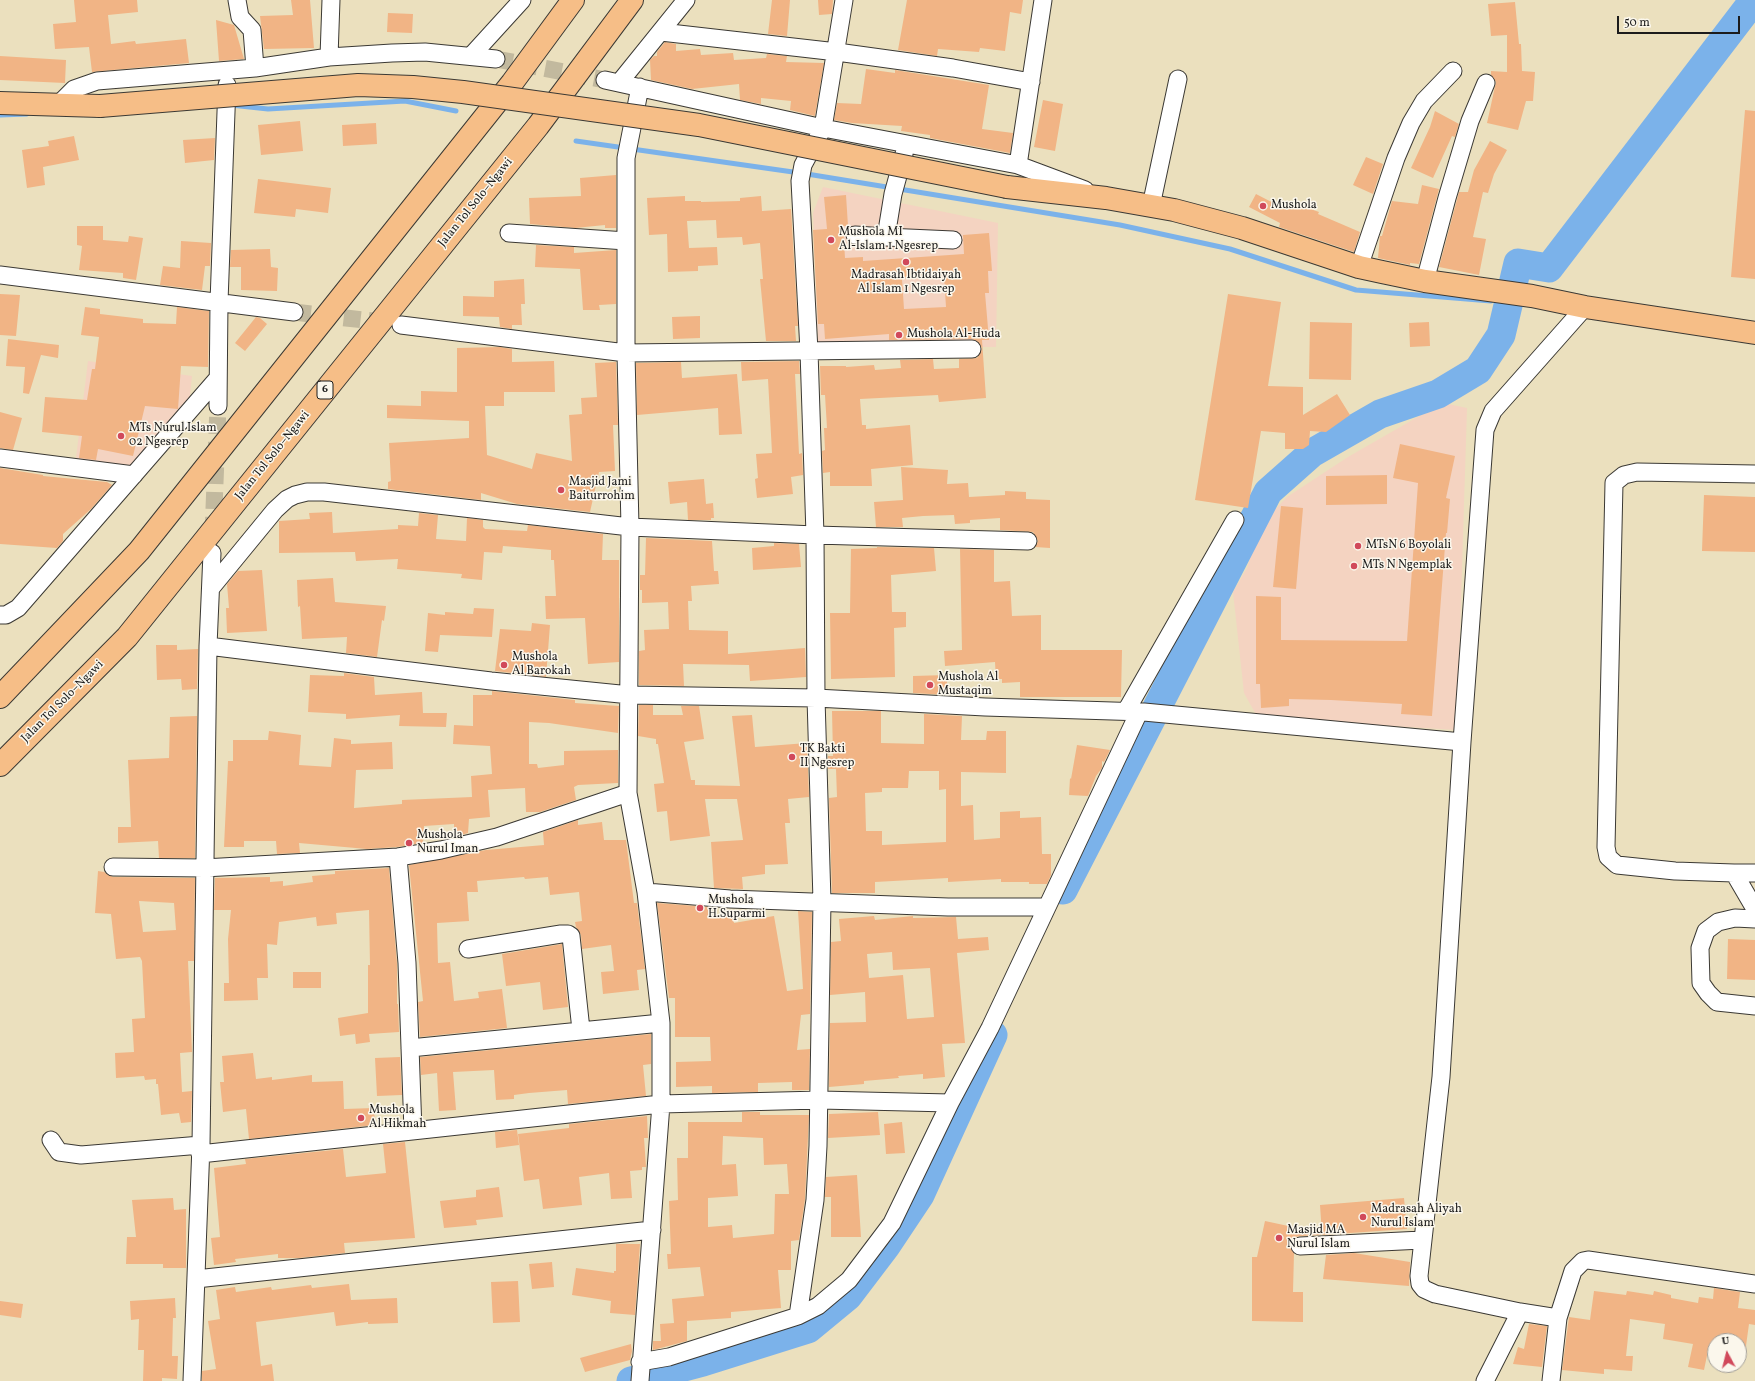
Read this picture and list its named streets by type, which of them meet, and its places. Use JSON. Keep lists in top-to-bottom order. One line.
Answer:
{"streets":{"main road":["Jalan Tol Solo–Ngawi","6"]},"places":["Mushola","Mushola MI Al-Islam 1 Ngesrep","Madrasah Ibtidaiyah Al Islam 1 Ngesrep","Mushola Al-Huda","MTs Nurul Islam 02 Ngesrep","Masjid Jami Baiturrohim","MTsN 6 Boyolali","MTs N Ngemplak","Mushola Al Barokah","Mushola Al Mustaqim","TK Bakti II Ngesrep","Mushola Nurul Iman","Mushola H.Suparmi","Mushola Al Hikmah","Madrasah Aliyah Nurul Islam","Masjid MA Nurul Islam"],"scale_bar":"50 m","north":"top"}
